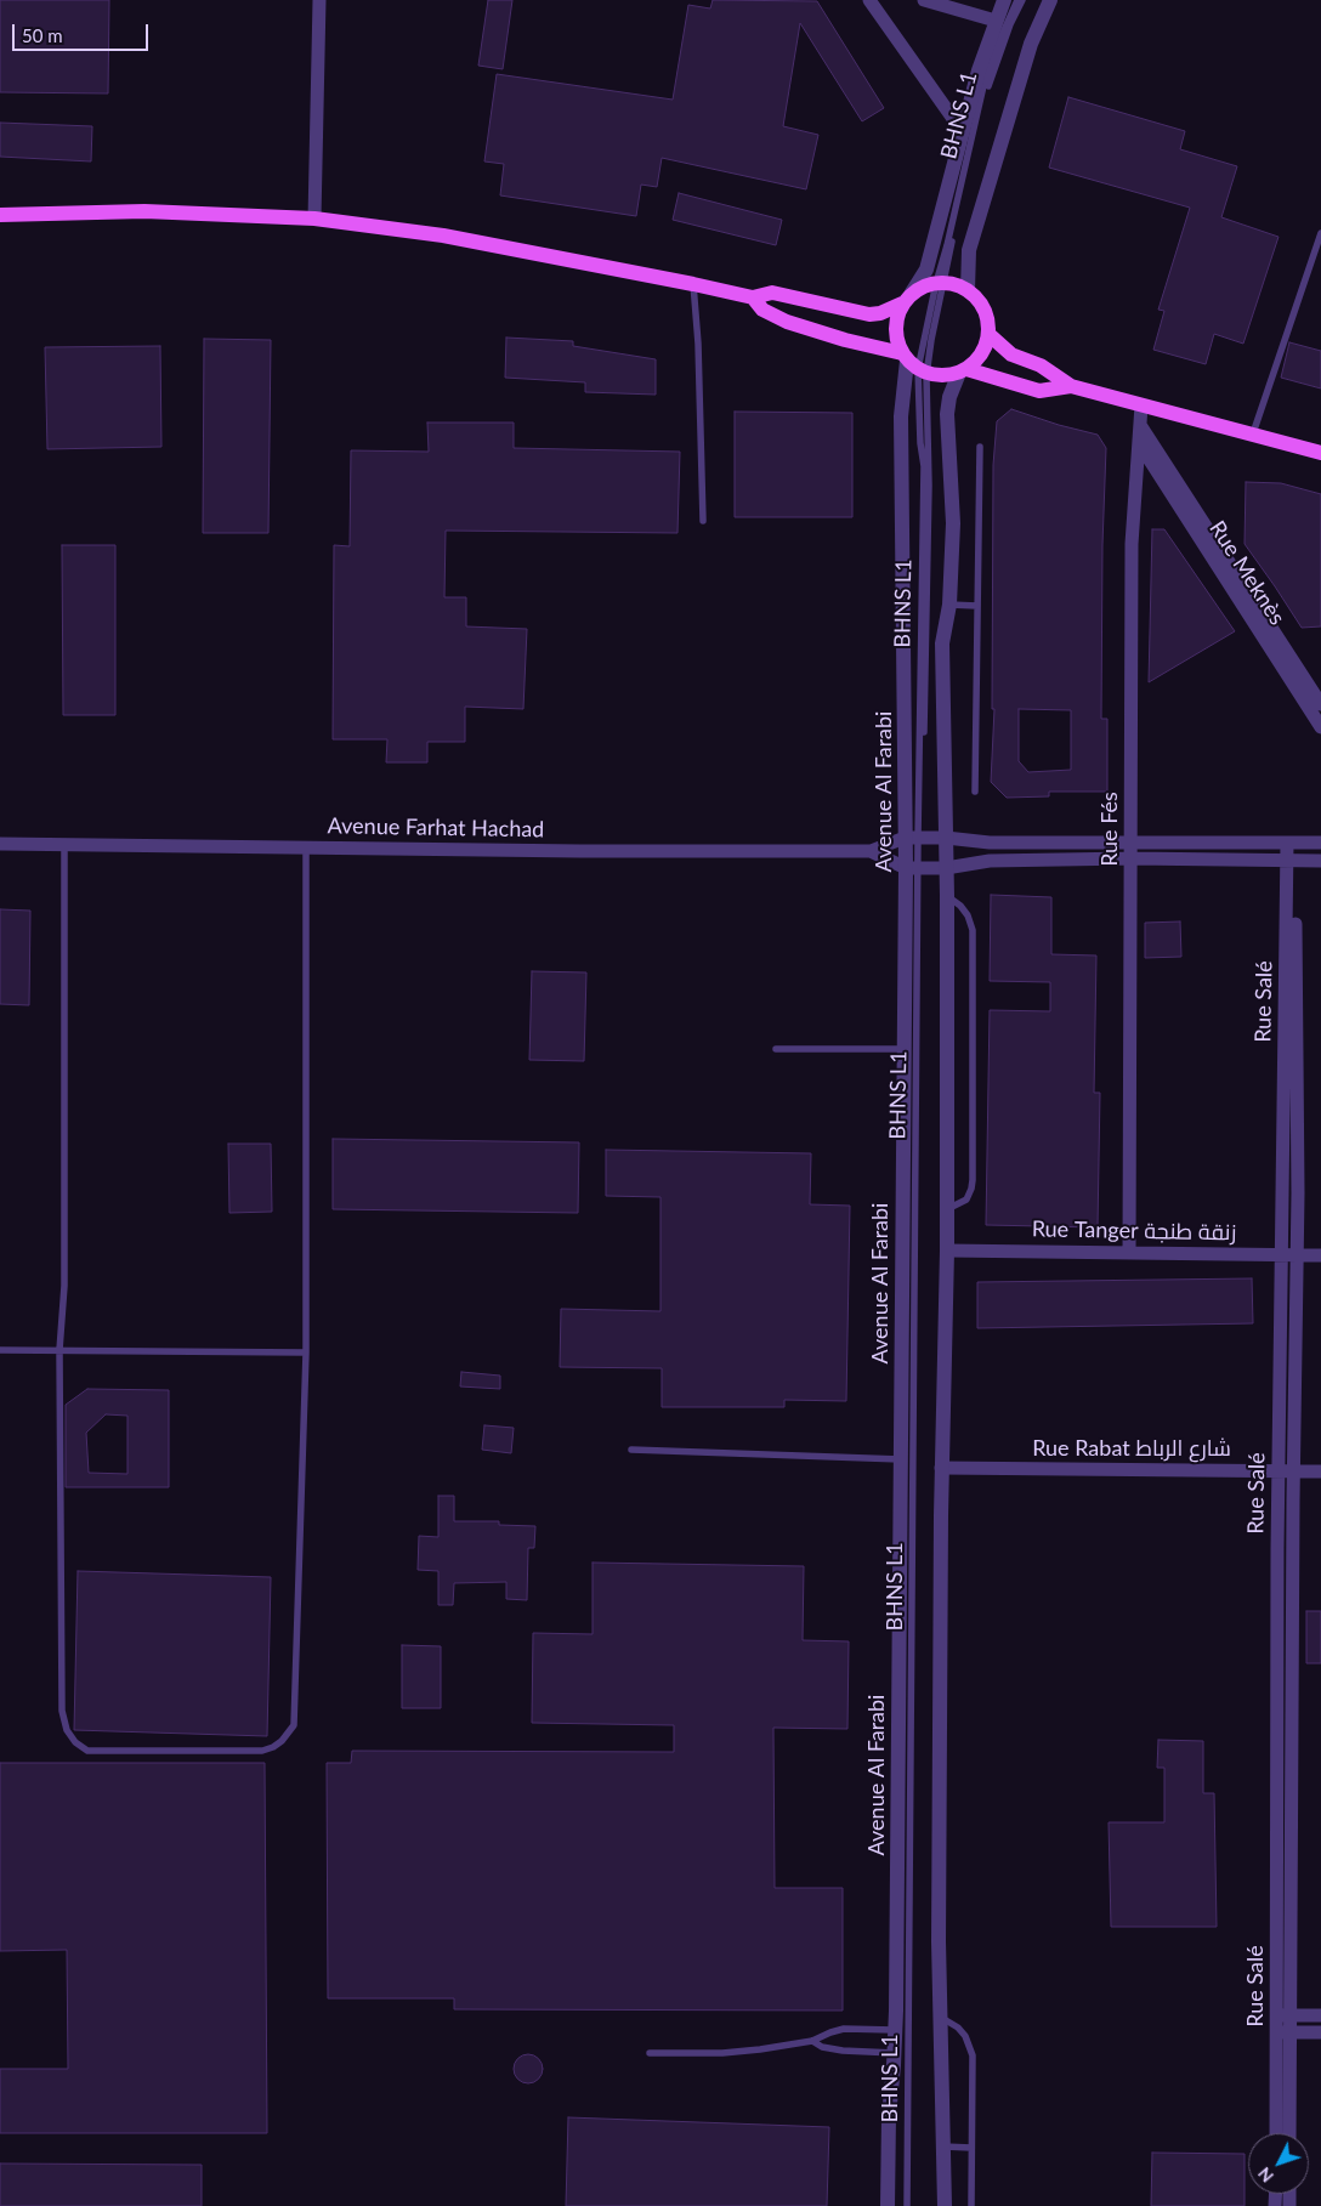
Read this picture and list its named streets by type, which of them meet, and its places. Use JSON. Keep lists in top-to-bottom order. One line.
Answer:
{"streets":{"street":["Rue Meknès","Avenue Al Farabi","Avenue Farhat Hachad","Rue Fés","Rue Salé","Rue Tanger زنقة طنجة","Rue Rabat شارع الرباط"],"lane":["BHNS L1"]},"crossings":[["BHNS L1","Avenue Al Farabi"],["BHNS L1","Avenue Farhat Hachad"],["Rue Meknès","Rue Fés"],["Avenue Al Farabi","Avenue Farhat Hachad"],["Avenue Farhat Hachad","Rue Fés"],["Avenue Farhat Hachad","Rue Salé"],["Rue Fés","Rue Tanger زنقة طنجة"],["Rue Salé","Rue Tanger زنقة طنجة"],["Rue Salé","Rue Rabat شارع الرباط"]],"scale_bar":"50 m","north":"bottom left"}
